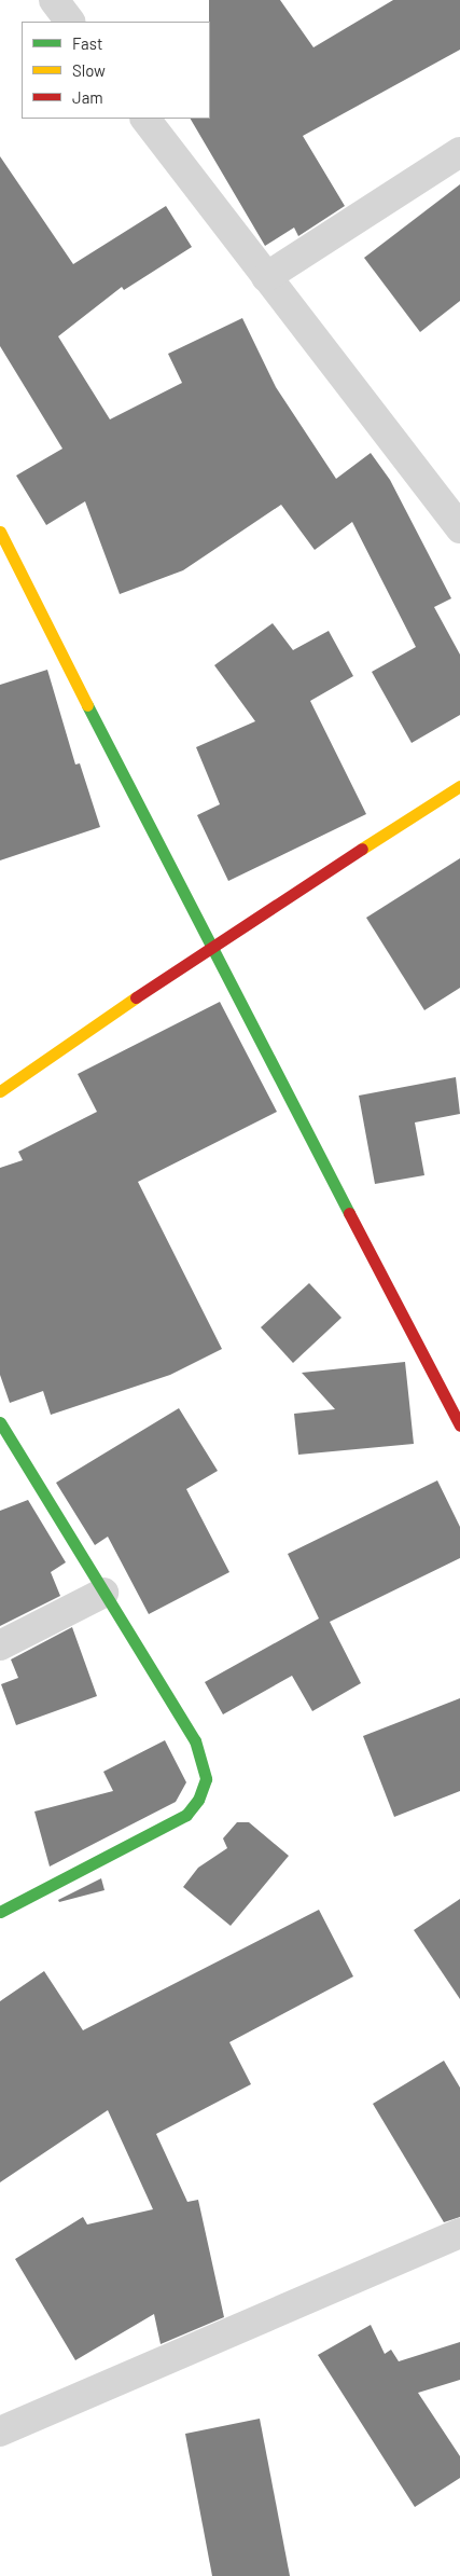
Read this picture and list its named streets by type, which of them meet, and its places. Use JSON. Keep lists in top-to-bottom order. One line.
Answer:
{"legend":["Fast","Slow","Jam"]}
